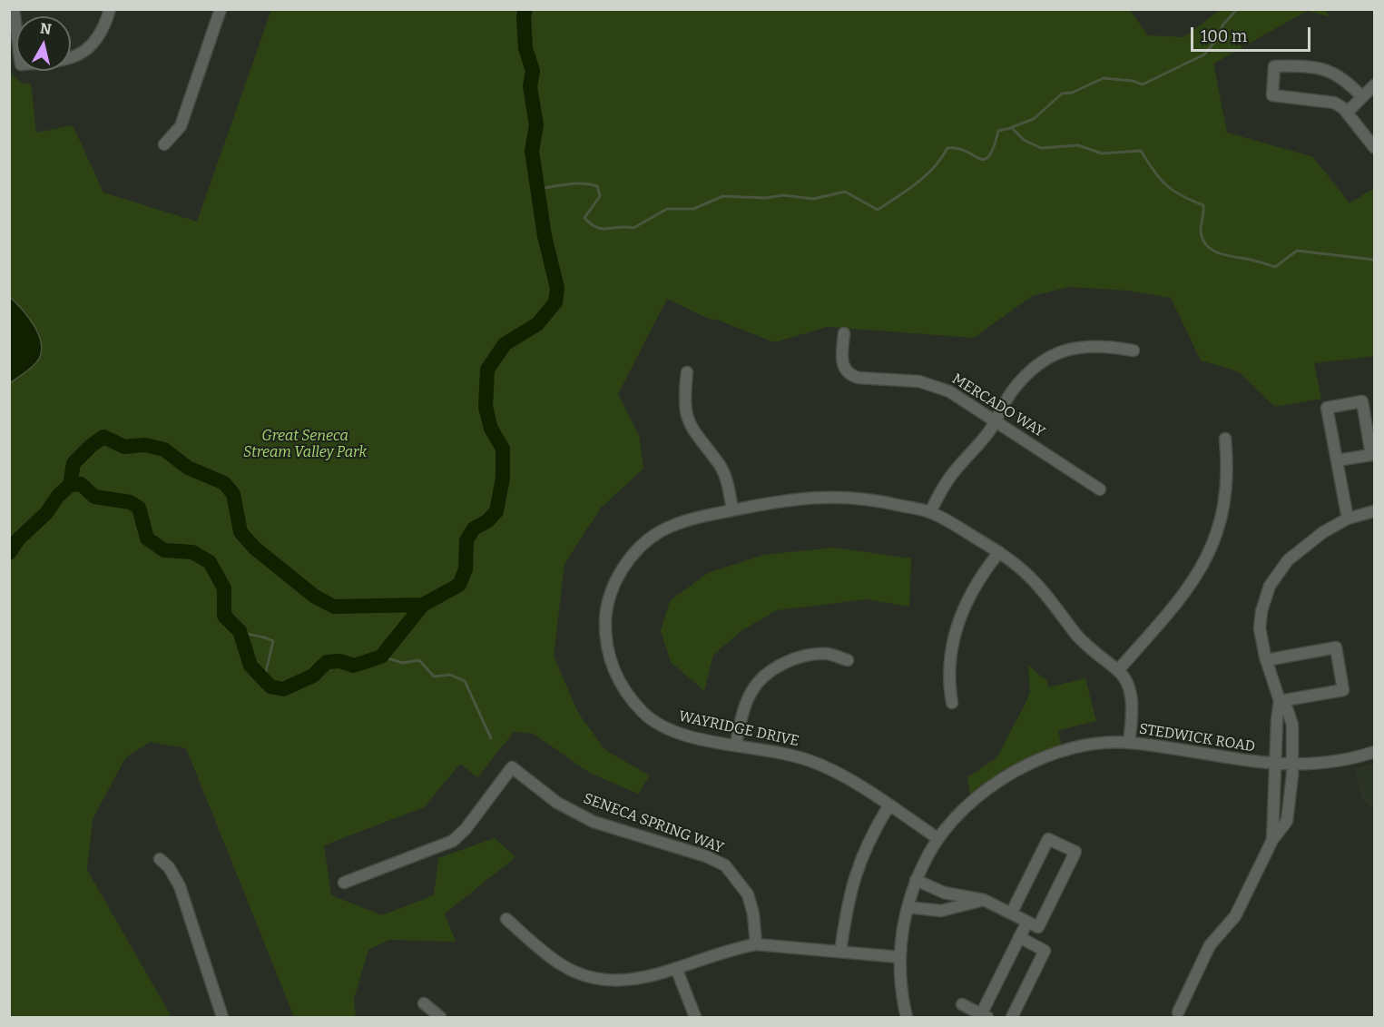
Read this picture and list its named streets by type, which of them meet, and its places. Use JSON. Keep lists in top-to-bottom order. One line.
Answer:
{"streets":{"street":["MERCADO WAY","WAYRIDGE DRIVE","STEDWICK ROAD","SENECA SPRING WAY"]},"crossings":[["WAYRIDGE DRIVE","STEDWICK ROAD"]],"parks":["Great Seneca Stream Valley Park"],"scale_bar":"100 m","north":"top"}
